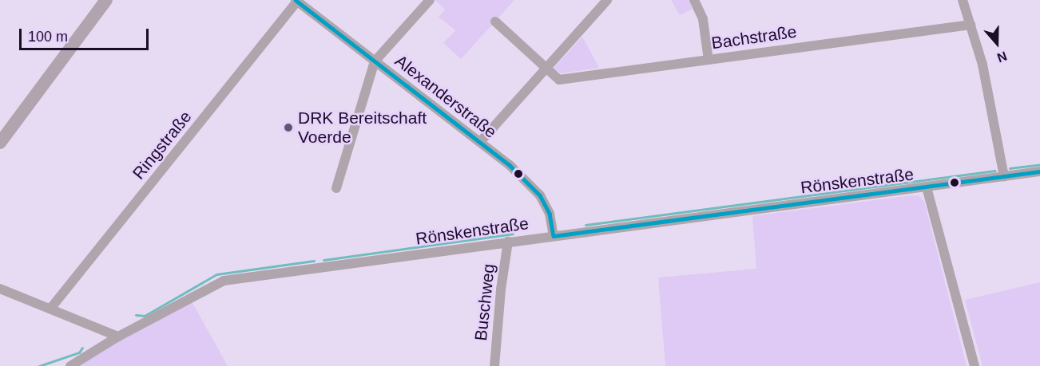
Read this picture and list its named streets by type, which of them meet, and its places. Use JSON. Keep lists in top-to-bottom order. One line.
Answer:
{"streets":{"street":["Bachstraße","Alexanderstraße","Ringstraße","Rönskenstraße","Buschweg"]},"crossings":[["Alexanderstraße","Ringstraße"],["Alexanderstraße","Rönskenstraße"],["Rönskenstraße","Buschweg"]],"places":["DRK Bereitschaft Voerde"],"scale_bar":"100 m","north":"bottom"}
